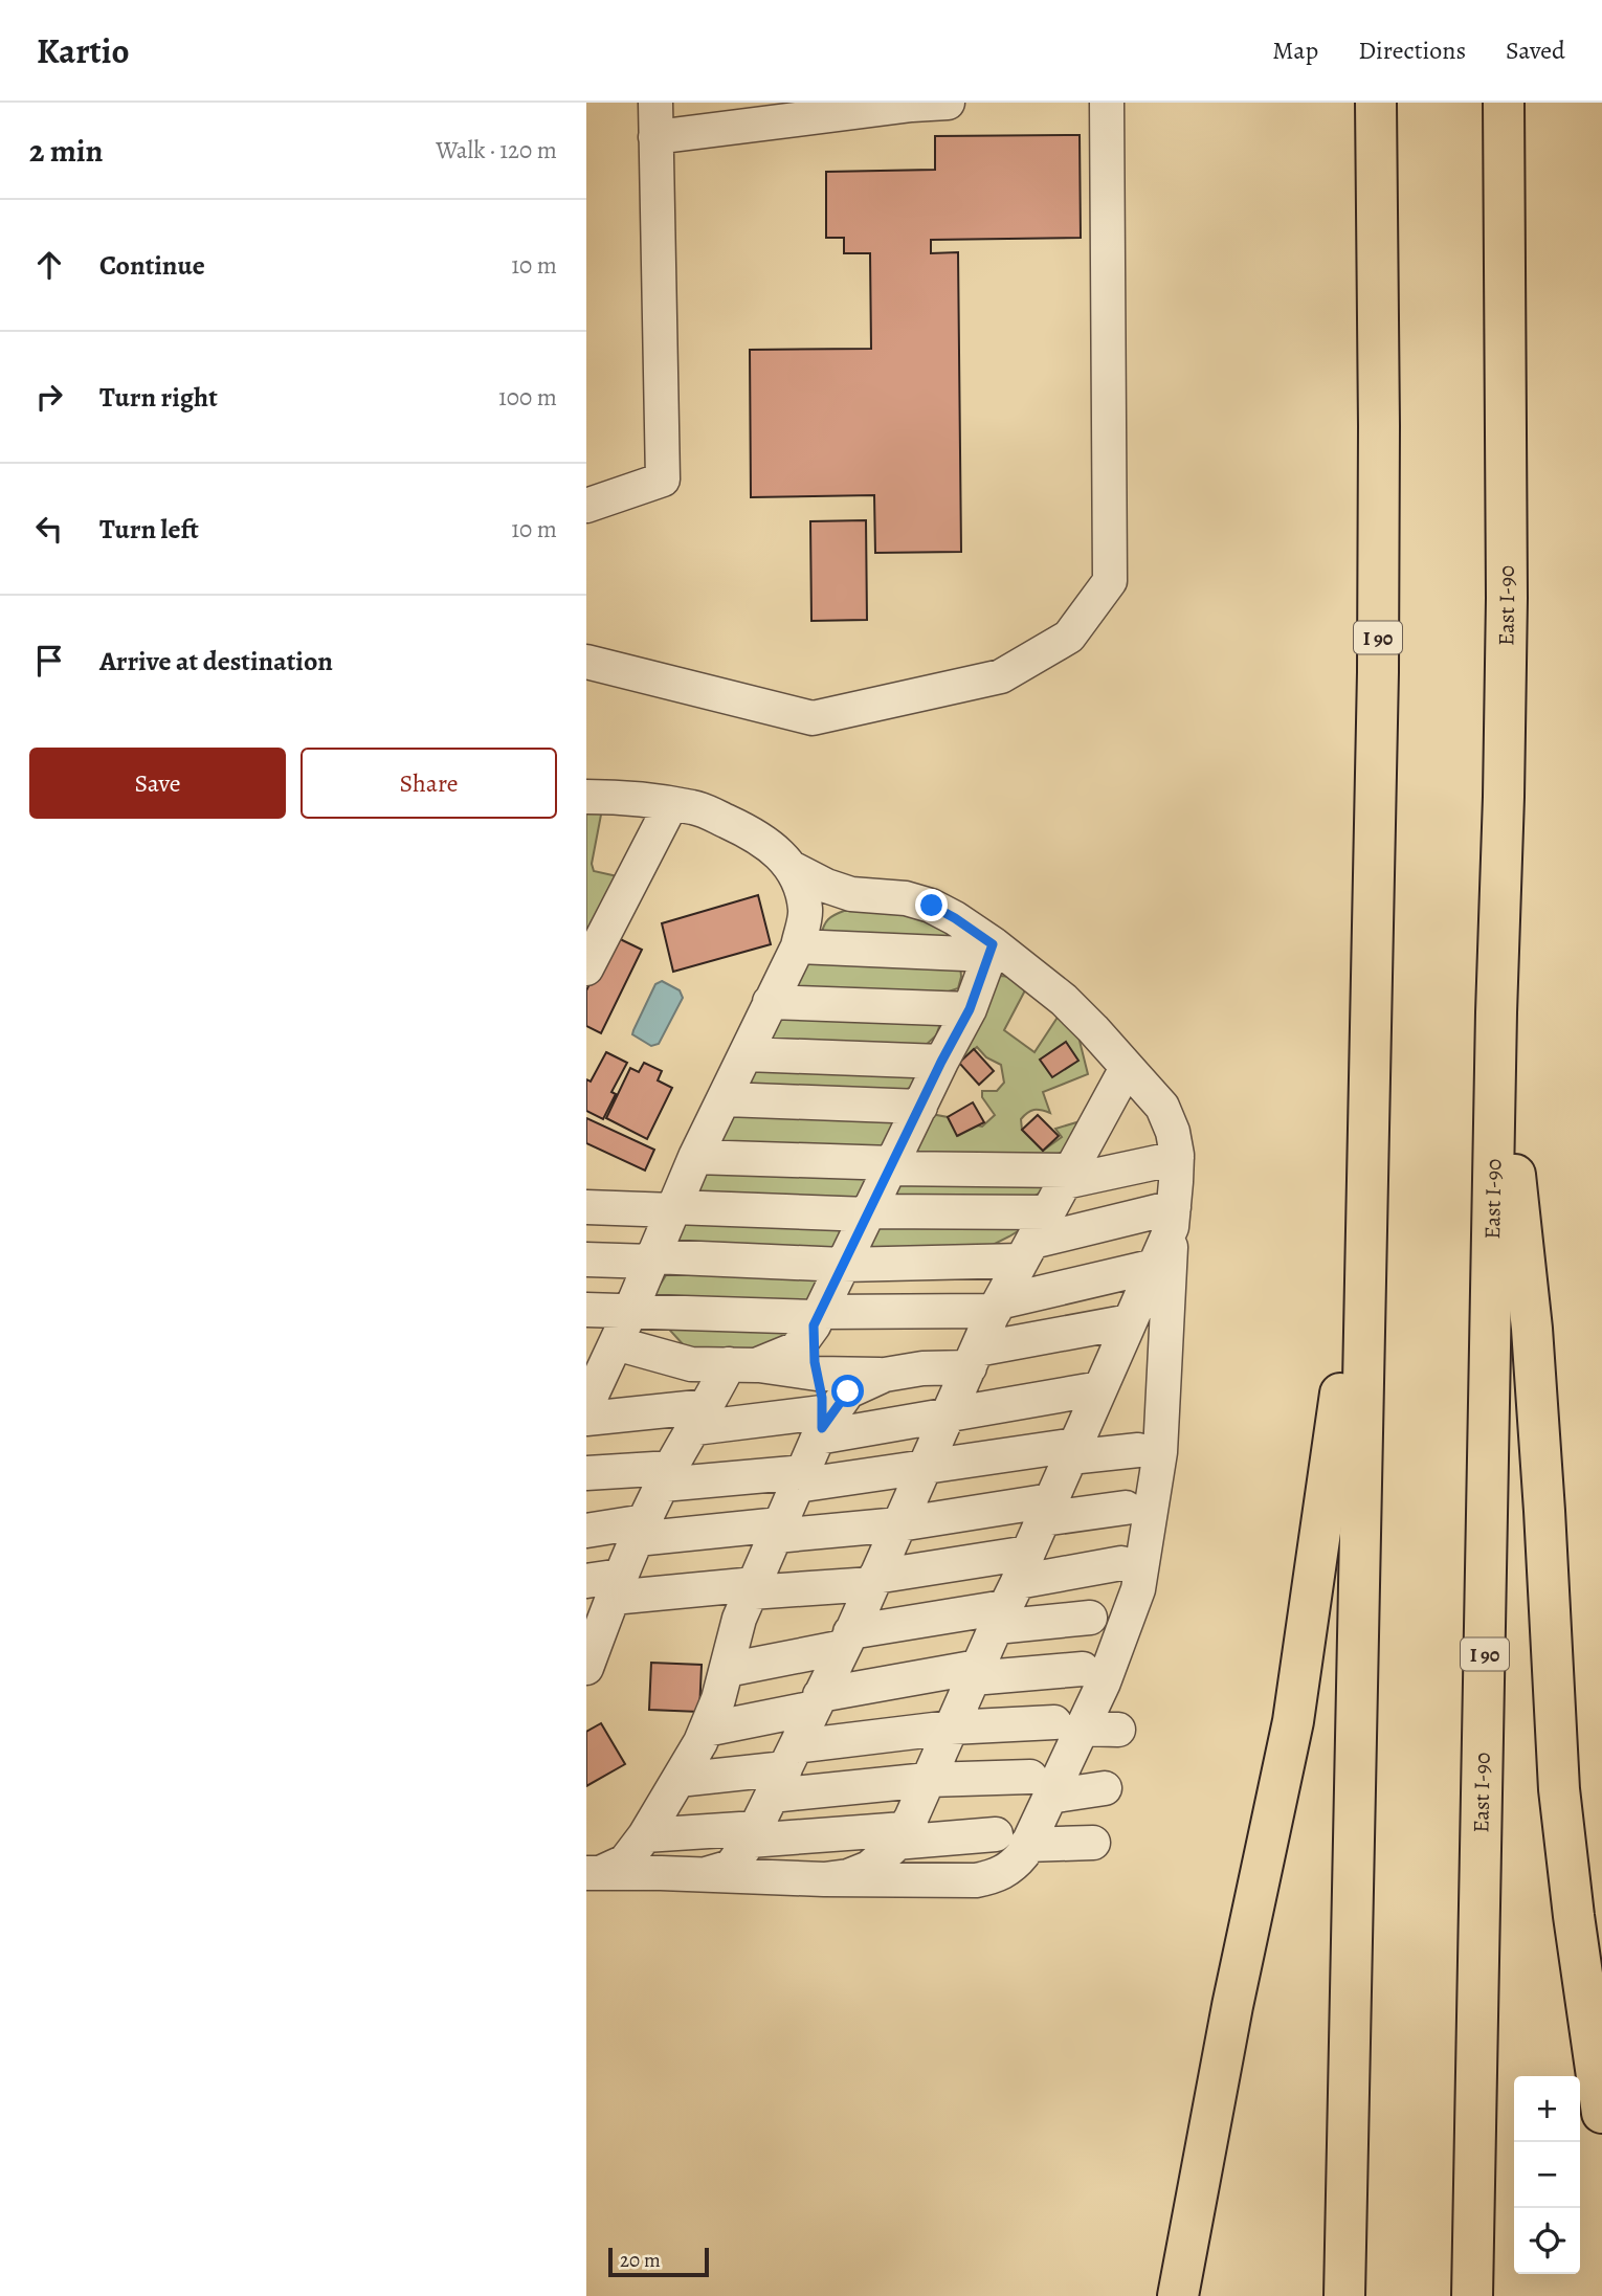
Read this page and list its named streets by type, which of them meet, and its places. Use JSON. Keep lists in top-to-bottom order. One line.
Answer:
{"streets":{"highway":["East I-90","I 90"]},"scale_bar":"20 m","page":{"header":"Kartio","nav":["Map","Directions","Saved"],"heading":["2 min","Walk · 120 m"],"list":[["Continue","10 m"],["Turn right","100 m"],["Turn left","10 m"],"Arrive at destination"],"buttons":["Save","Share"],"map_buttons":["+","−"],"scale":"20 m"}}
